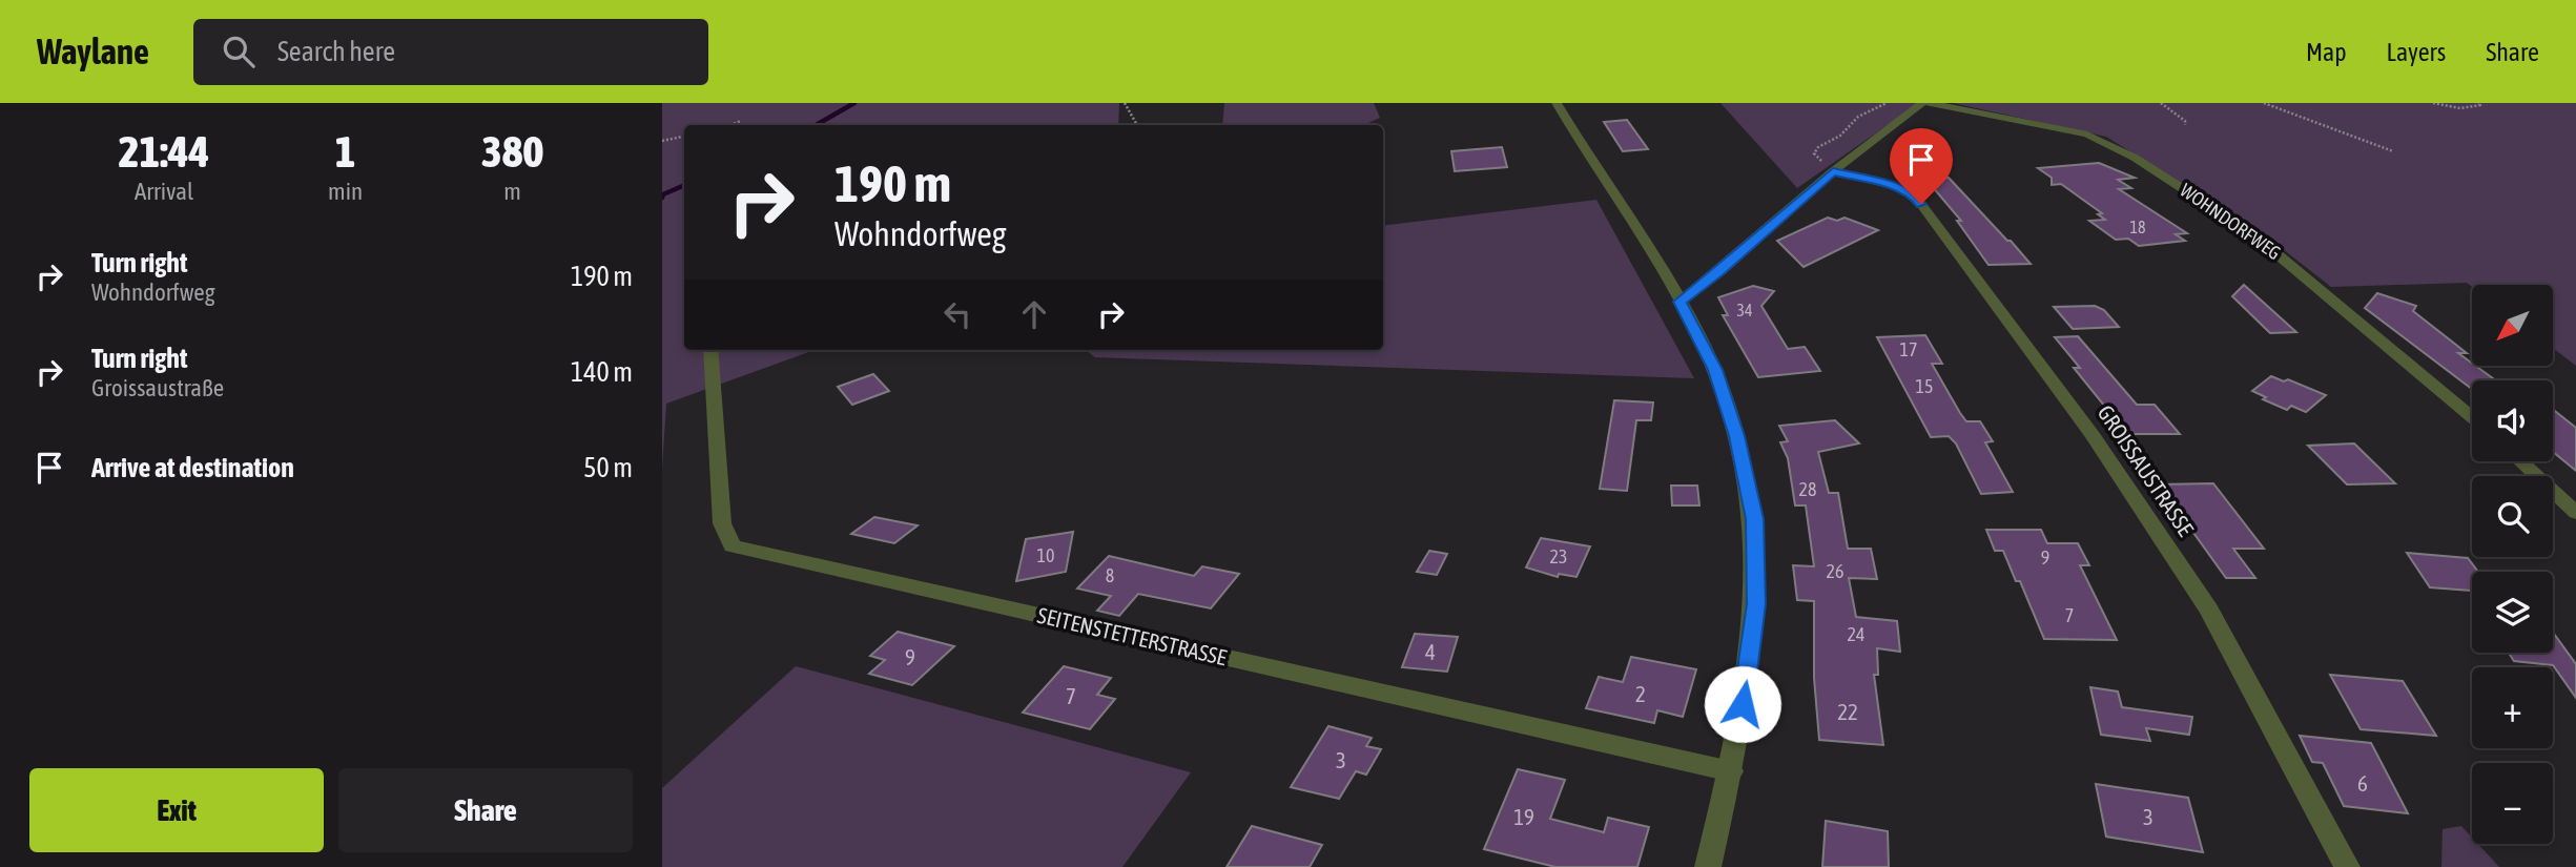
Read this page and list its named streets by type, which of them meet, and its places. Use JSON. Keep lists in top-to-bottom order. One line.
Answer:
{"streets":{"street":["WOHNDORFWEG","GROISSAUSTRASSE","SEITENSTETTERSTRASSE"]},"house_numbers":["18","34","17","15","28","10","23","9","26","8","7","24","4","9","2","7","22","3","6","19","3"],"north":"bottom left","page":{"header":"Waylane","search":"Search here","nav":["Map","Layers","Share"],"eta":["21:44","Arrival","1","min","380","m"],"turn":["190 m","Wohndorfweg"],"list":[{"name":"Turn right","note":"Wohndorfweg","value":"190 m"},{"name":"Turn right","note":"Groissaustraße","value":"140 m"},{"name":"Arrive at destination","value":"50 m"}],"map_buttons":["+","−"],"buttons":["Exit","Share"]}}
